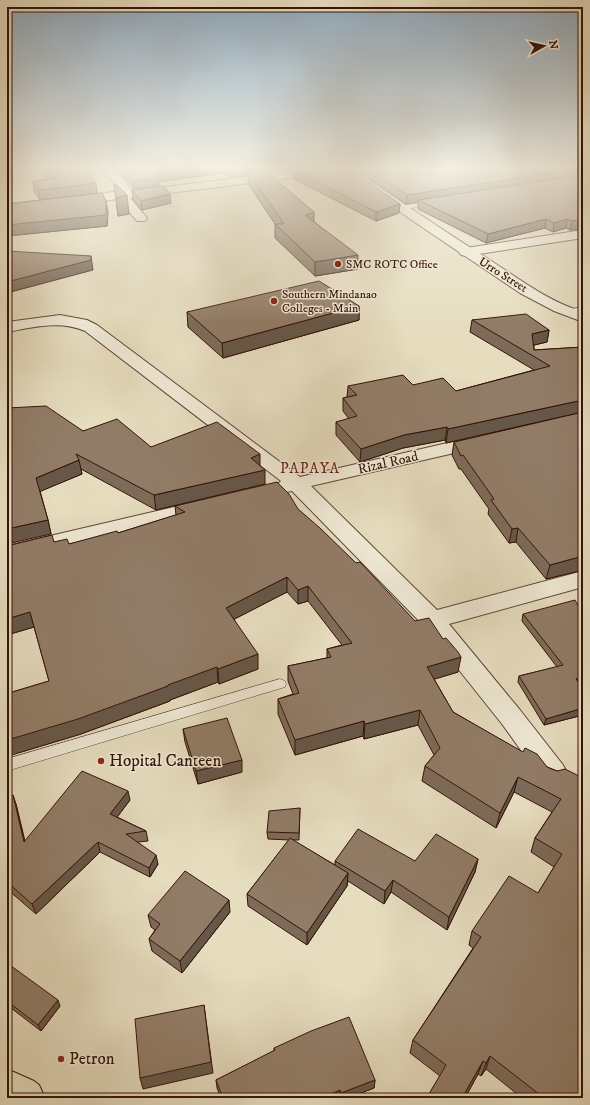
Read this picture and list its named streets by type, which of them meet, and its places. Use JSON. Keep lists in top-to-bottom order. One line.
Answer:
{"streets":{"street":["Urro Street","Rizal Road"]},"districts":["PAPAYA"],"places":["SMC ROTC Office","Southern Mindanao Colleges - Main","Hopital Canteen","Petron"],"north":"right"}
